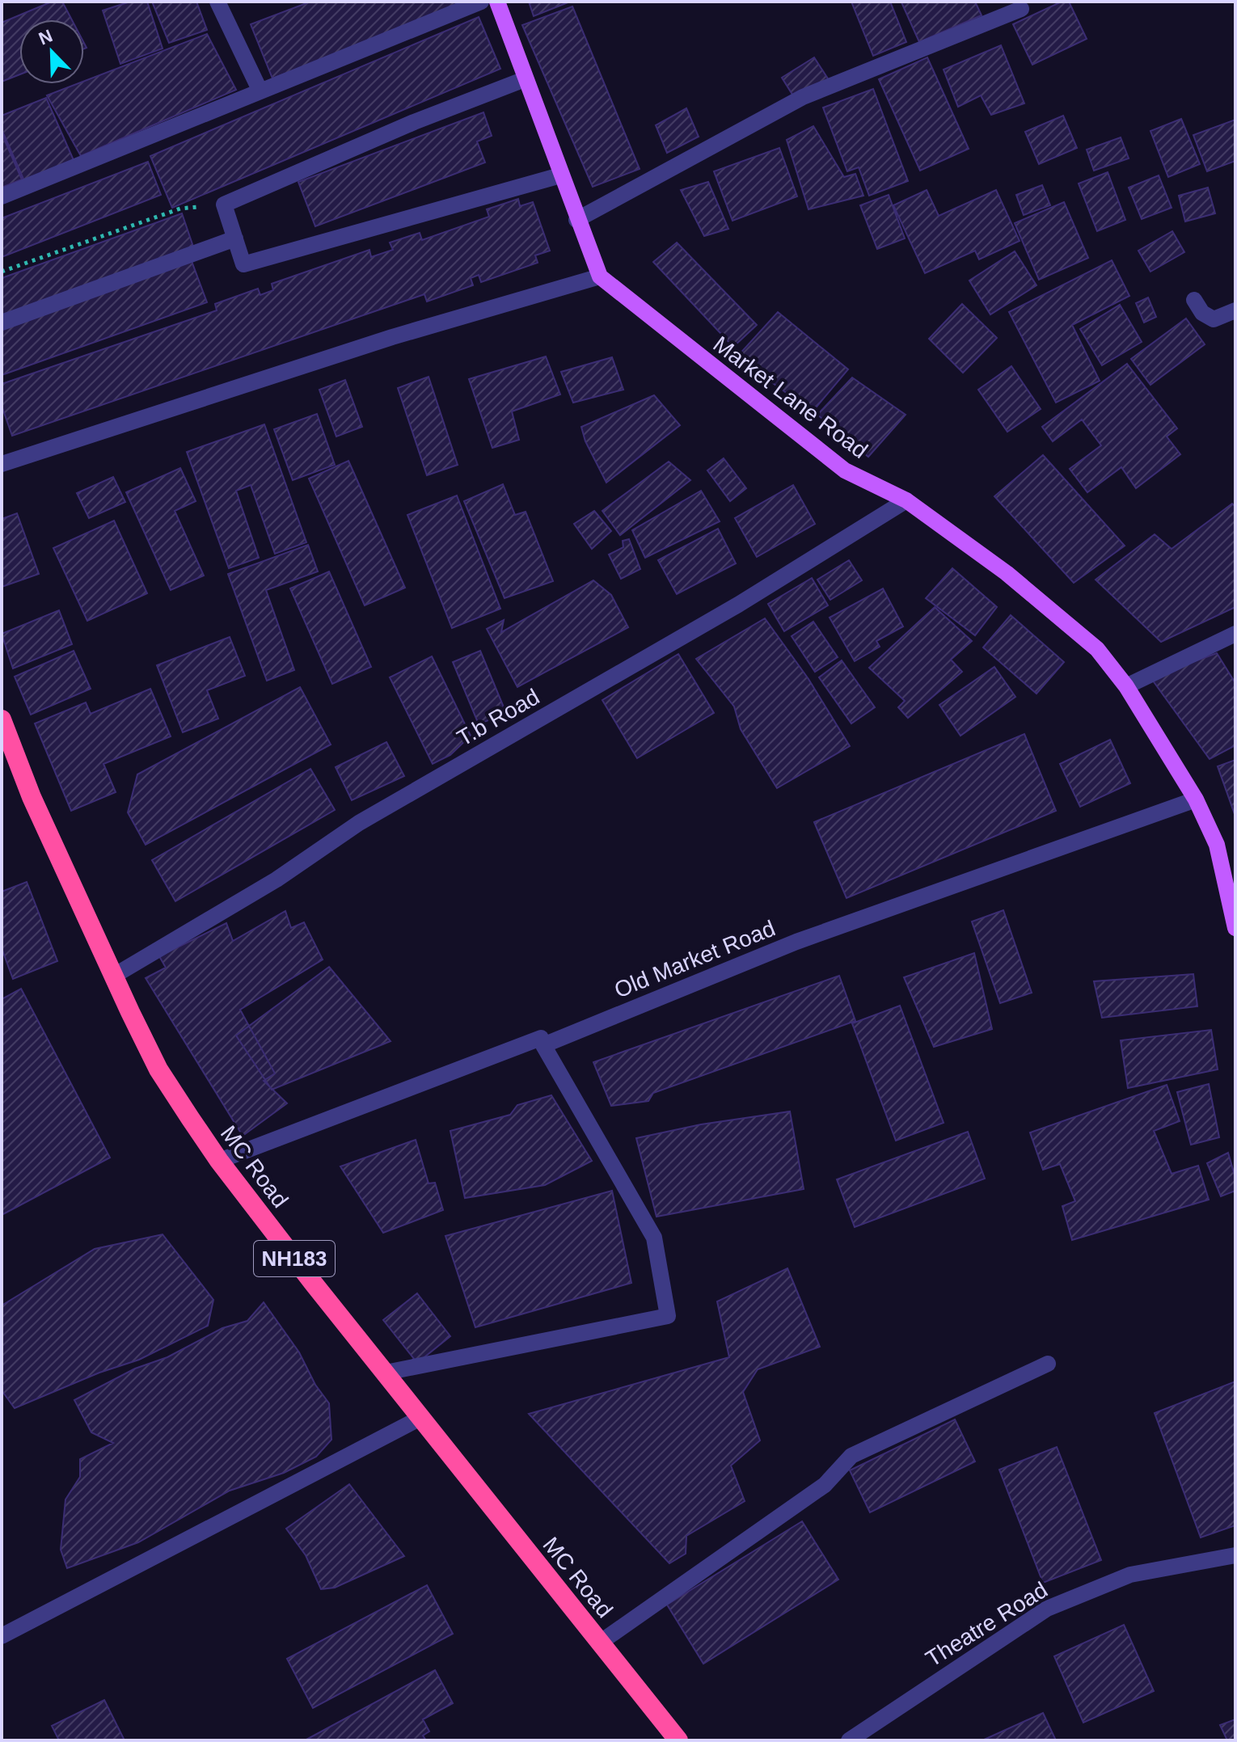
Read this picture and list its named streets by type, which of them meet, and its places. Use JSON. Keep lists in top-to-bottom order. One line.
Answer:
{"streets":{"highway":["MC Road","NH183"],"main road":["Market Lane Road"],"street":["T.b Road","Old Market Road","Theatre Road"]},"crossings":[["Market Lane Road","T.b Road"],["Market Lane Road","Old Market Road"],["T.b Road","MC Road"],["Old Market Road","MC Road"]],"north":"top left"}
